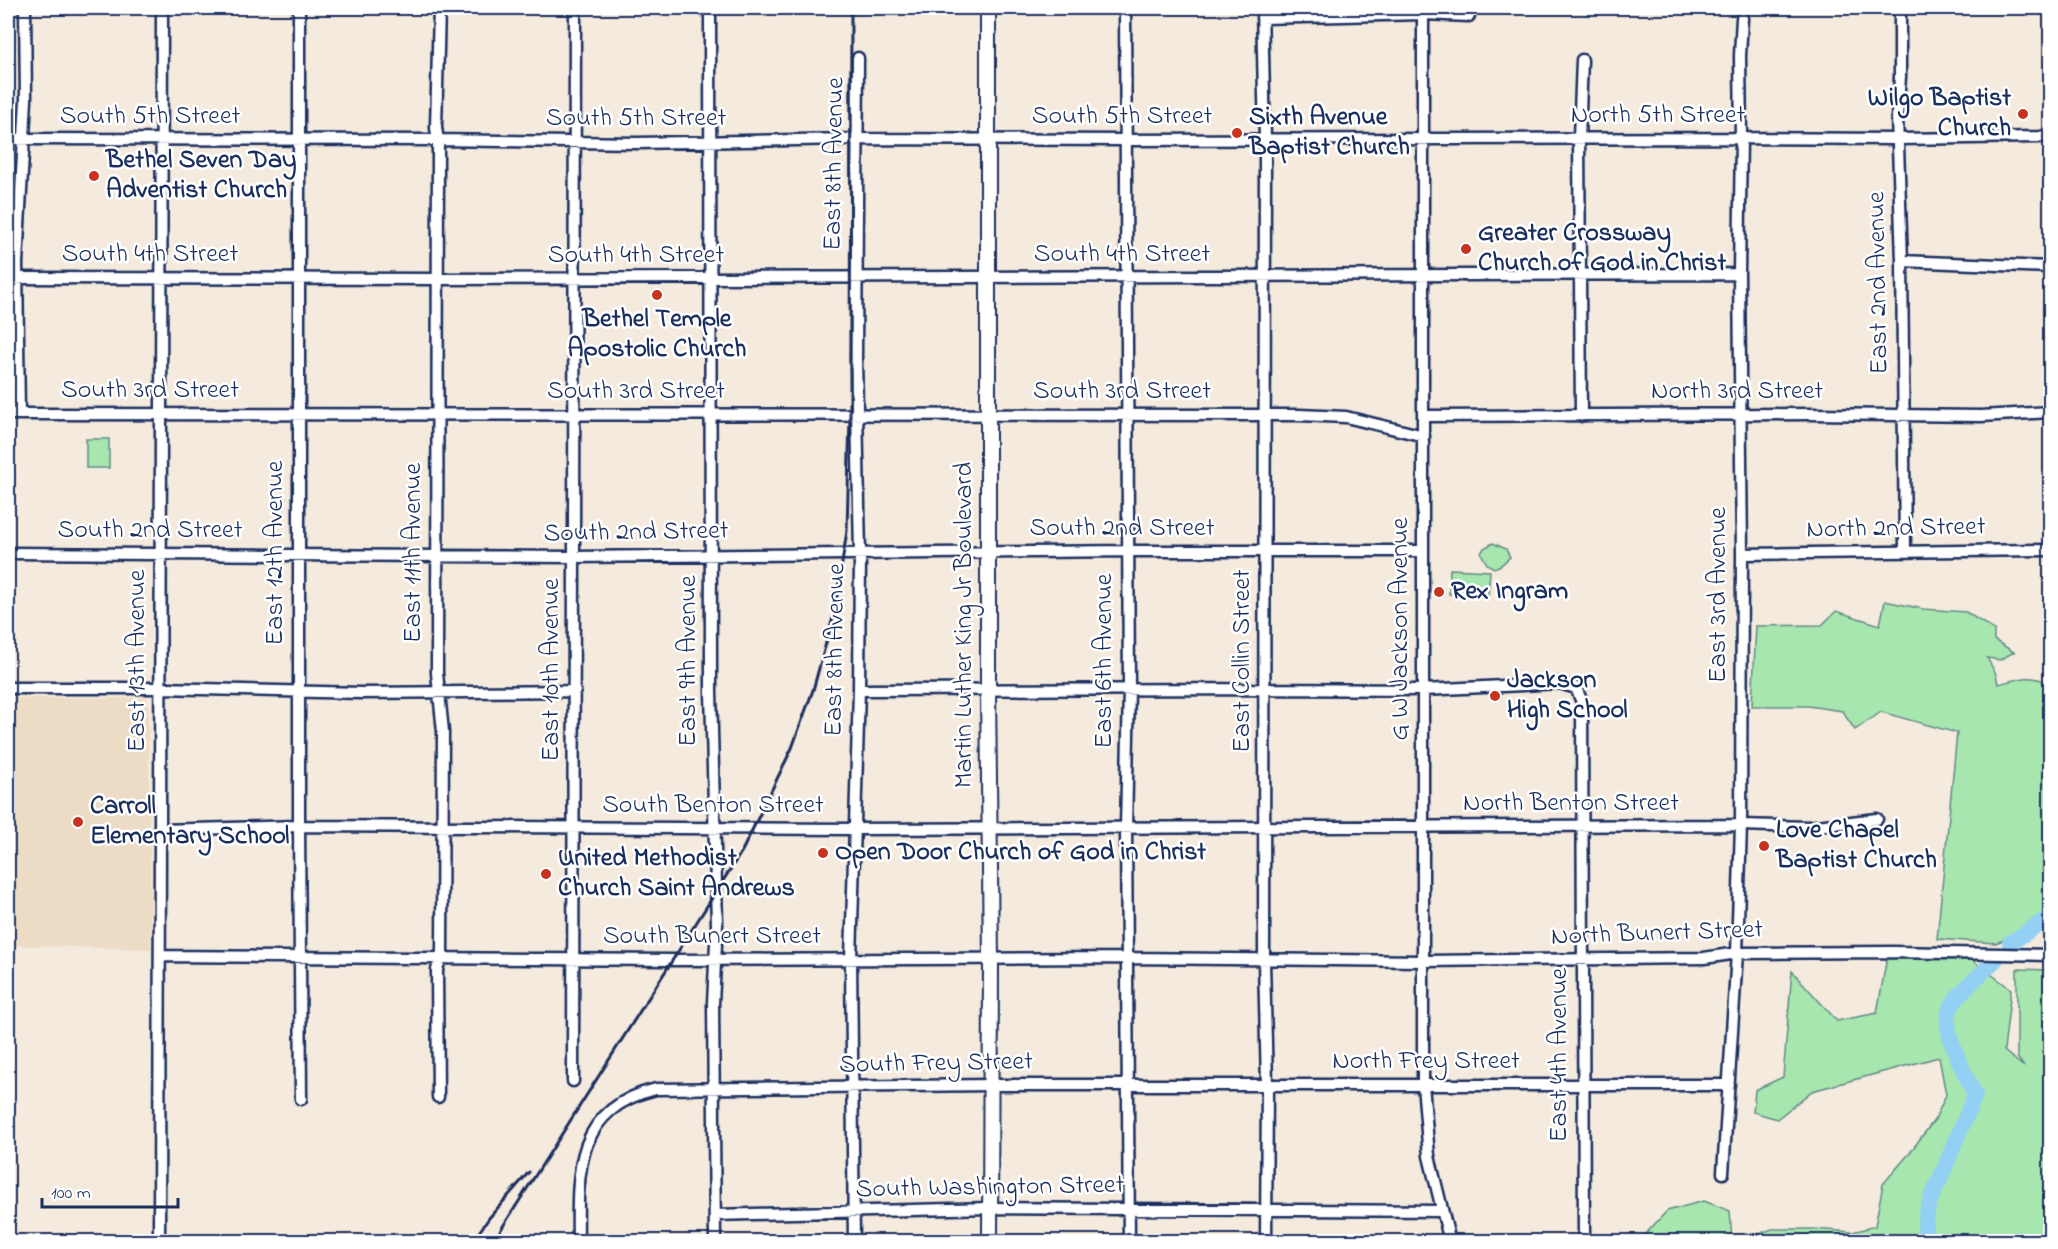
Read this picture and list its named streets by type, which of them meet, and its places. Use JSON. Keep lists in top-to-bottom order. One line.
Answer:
{"streets":{"main road":["Martin Luther King Jr Boulevard"],"street":["North 5th Street","South 5th Street","East 8th Avenue","South 4th Street","East 2nd Avenue","South 3rd Street","North 3rd Street","South 2nd Street","North 2nd Street","East 12th Avenue","East 11th Avenue","East 3rd Avenue","G W Jackson Avenue","East 13th Avenue","East 9th Avenue","East 6th Avenue","East Collin Street","East 10th Avenue","North Benton Street","South Benton Street","North Bunert Street","South Bunert Street","East 4th Avenue","North Frey Street","South Frey Street","South Washington Street"]},"crossings":[["North 5th Street","South 5th Street"],["North 5th Street","East 2nd Avenue"],["North 5th Street","East 3rd Avenue"],["North 5th Street","G W Jackson Avenue"],["North 5th Street","East Collin Street"],["South 5th Street","East 8th Avenue"],["South 5th Street","East 12th Avenue"],["South 5th Street","East 11th Avenue"],["South 5th Street","Martin Luther King Jr Boulevard"],["South 5th Street","East 13th Avenue"],["South 5th Street","East 9th Avenue"],["South 5th Street","East 6th Avenue"],["South 5th Street","East Collin Street"],["South 5th Street","East 10th Avenue"],["East 8th Avenue","South 4th Street"],["East 8th Avenue","South 3rd Street"],["East 8th Avenue","South 2nd Street"],["East 8th Avenue","South Benton Street"],["East 8th Avenue","South Bunert Street"],["East 8th Avenue","South Frey Street"],["East 8th Avenue","South Washington Street"],["South 4th Street","East 12th Avenue"],["South 4th Street","East 11th Avenue"],["South 4th Street","East 3rd Avenue"],["South 4th Street","Martin Luther King Jr Boulevard"],["South 4th Street","G W Jackson Avenue"],["South 4th Street","East 13th Avenue"],["South 4th Street","East 9th Avenue"],["South 4th Street","East 6th Avenue"],["South 4th Street","East Collin Street"],["South 4th Street","East 10th Avenue"],["East 2nd Avenue","North 3rd Street"],["East 2nd Avenue","North 2nd Street"],["South 3rd Street","East 12th Avenue"],["South 3rd Street","East 11th Avenue"],["South 3rd Street","Martin Luther King Jr Boulevard"],["South 3rd Street","East 13th Avenue"],["South 3rd Street","East 9th Avenue"],["South 3rd Street","East 6th Avenue"],["South 3rd Street","East Collin Street"],["South 3rd Street","East 10th Avenue"],["North 3rd Street","East 3rd Avenue"],["North 3rd Street","G W Jackson Avenue"],["South 2nd Street","East 12th Avenue"],["South 2nd Street","East 11th Avenue"],["South 2nd Street","Martin Luther King Jr Boulevard"],["South 2nd Street","East 13th Avenue"],["South 2nd Street","East 9th Avenue"],["South 2nd Street","East 6th Avenue"],["South 2nd Street","East Collin Street"],["South 2nd Street","East 10th Avenue"],["North 2nd Street","East 3rd Avenue"],["East 12th Avenue","South Benton Street"],["East 12th Avenue","South Bunert Street"],["East 11th Avenue","South Benton Street"],["East 11th Avenue","South Bunert Street"],["East 3rd Avenue","North Benton Street"],["East 3rd Avenue","North Bunert Street"],["East 3rd Avenue","North Frey Street"],["Martin Luther King Jr Boulevard","South Benton Street"],["Martin Luther King Jr Boulevard","South Bunert Street"],["Martin Luther King Jr Boulevard","South Frey Street"],["Martin Luther King Jr Boulevard","South Washington Street"],["G W Jackson Avenue","North Benton Street"],["G W Jackson Avenue","North Bunert Street"],["G W Jackson Avenue","East 4th Avenue"],["G W Jackson Avenue","North Frey Street"],["G W Jackson Avenue","South Washington Street"],["East 13th Avenue","South Benton Street"],["East 13th Avenue","South Bunert Street"],["East 9th Avenue","South Benton Street"],["East 9th Avenue","South Bunert Street"],["East 9th Avenue","South Frey Street"],["East 9th Avenue","South Washington Street"],["East 6th Avenue","South Benton Street"],["East 6th Avenue","South Bunert Street"],["East 6th Avenue","South Frey Street"],["East 6th Avenue","South Washington Street"],["East Collin Street","North Benton Street"],["East Collin Street","South Benton Street"],["East Collin Street","North Bunert Street"],["East Collin Street","South Bunert Street"],["East Collin Street","North Frey Street"],["East Collin Street","South Frey Street"],["East Collin Street","South Washington Street"],["East 10th Avenue","South Benton Street"],["East 10th Avenue","South Bunert Street"],["North Benton Street","South Benton Street"],["North Benton Street","East 4th Avenue"],["North Bunert Street","South Bunert Street"],["North Bunert Street","East 4th Avenue"],["East 4th Avenue","North Frey Street"],["North Frey Street","South Frey Street"]],"places":["Wilgo Baptist Church","Sixth Avenue Baptist Church","Bethel Seven Day Adventist Church","Greater Crossway Church of God in Christ","Bethel Temple Apostolic Church","Rex Ingram","Jackson High School","Carroll Elementary School","Love Chapel Baptist Church","Open Door Church of God in Christ","United Methodist Church Saint Andrews"],"scale_bar":"100 m"}
